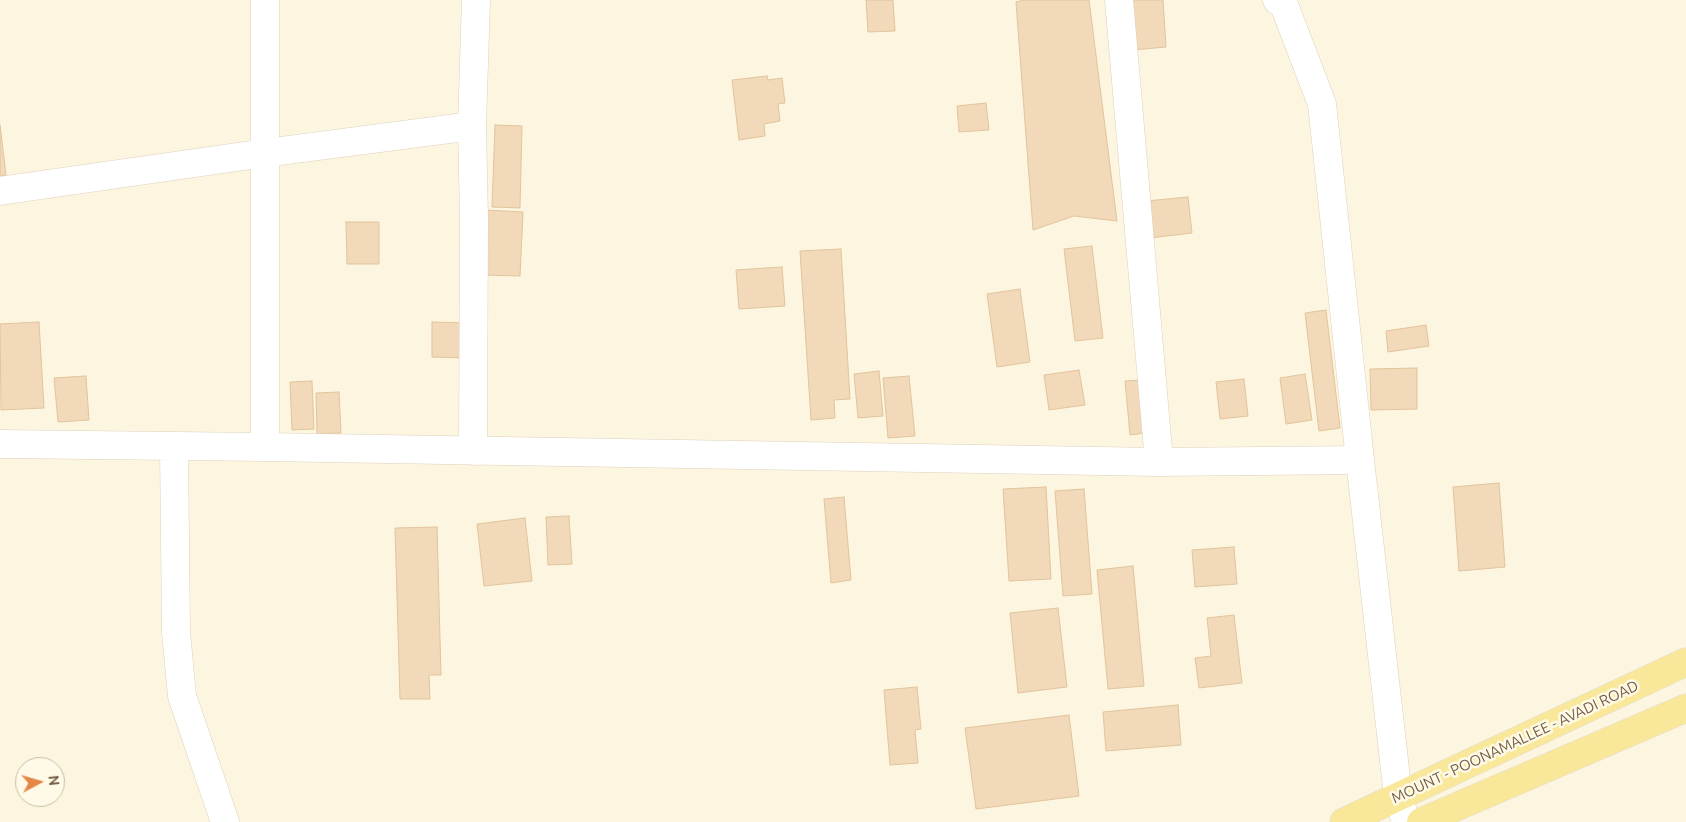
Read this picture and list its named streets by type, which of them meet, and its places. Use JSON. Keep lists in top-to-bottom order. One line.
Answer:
{"streets":{"main road":["MOUNT - POONAMALLEE - AVADI ROAD"]},"north":"right"}
